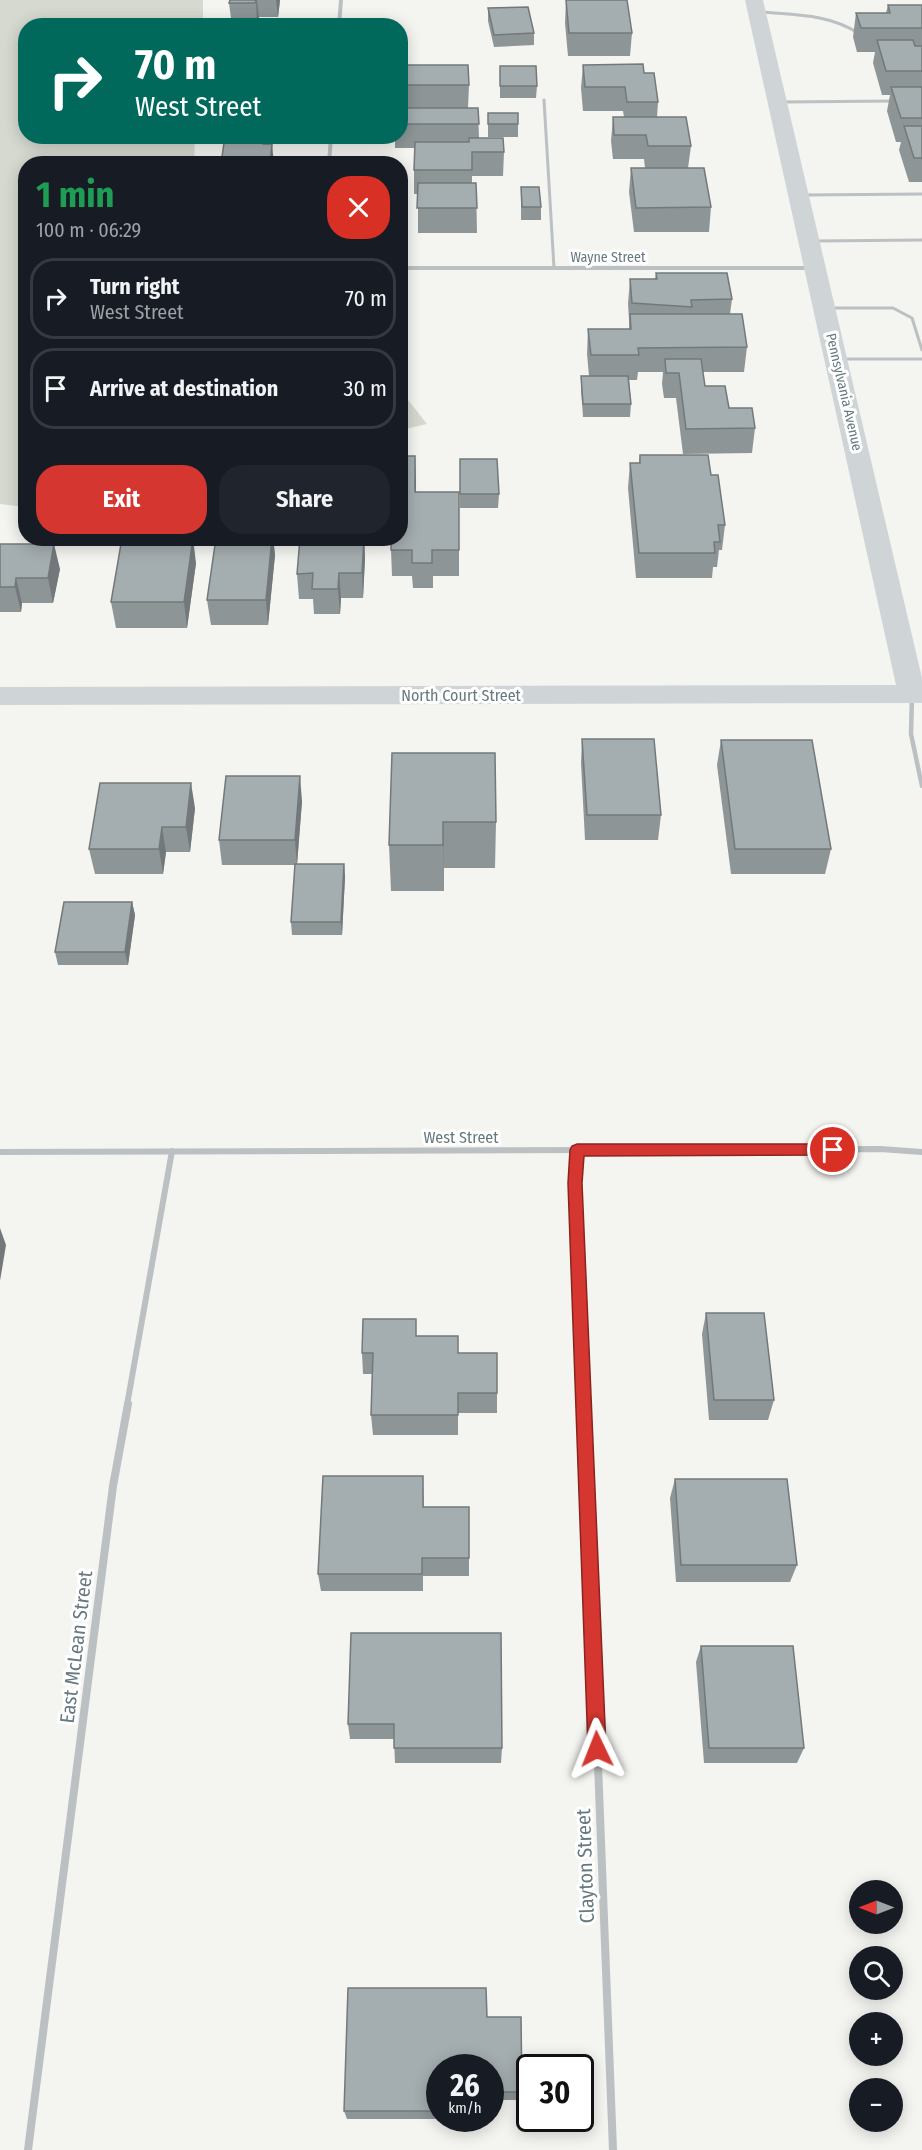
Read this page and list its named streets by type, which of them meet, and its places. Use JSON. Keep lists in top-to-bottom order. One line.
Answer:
{"streets":{"main road":["Pennsylvania Avenue","North Court Street"],"street":["Wayne Street","West Street","East McLean Street","Clayton Street"]},"crossings":[["Wayne Street","Pennsylvania Avenue"],["Pennsylvania Avenue","North Court Street"],["West Street","East McLean Street"],["West Street","Clayton Street"]],"north":"left","page":{"turn":["70 m","West Street"],"heading":["1 min","100 m · 06:29"],"list":[{"name":"Turn right","note":"West Street","value":"70 m"},{"name":"Arrive at destination","value":"30 m"}],"buttons":["Exit","Share"],"map_buttons":["+","−"],"speed":"26 km/h","limit":"30"}}
